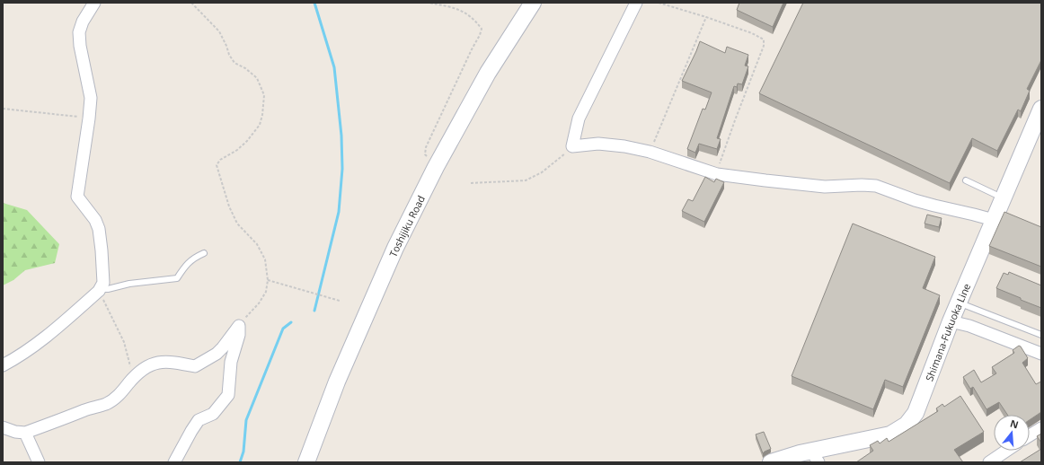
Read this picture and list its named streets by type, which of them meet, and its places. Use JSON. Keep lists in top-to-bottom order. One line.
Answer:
{"streets":{"main road":["Toshijiku Road","Shimana-Fukuoka Line"]},"north":"top"}
